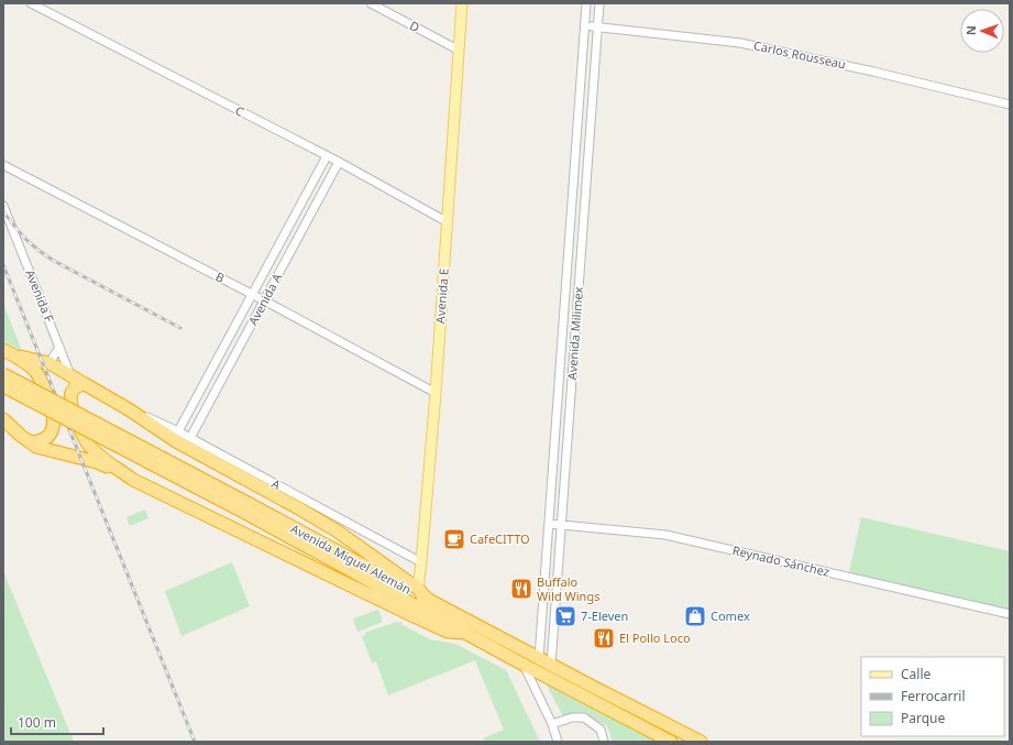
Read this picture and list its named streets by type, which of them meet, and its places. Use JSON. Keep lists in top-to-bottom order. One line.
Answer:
{"streets":{"highway":["Avenida Miguel Alemán"],"main road":["Avenida E"],"street":["D","Carlos Rousseau","C","B","Avenida F","Avenida A","Avenida Milimex","A","Reynado Sánchez"]},"crossings":[["D","Avenida E"],["Carlos Rousseau","Avenida Milimex"],["C","Avenida E"],["C","Avenida A"],["B","Avenida E"],["B","Avenida A"],["Avenida E","A"],["Avenida A","A"],["Avenida Milimex","Avenida Miguel Alemán"],["Avenida Milimex","Reynado Sánchez"]],"places":{"cafe":["CafeCITTO"],"restaurant":["Buffalo Wild Wings","El Pollo Loco"],"supermarket":["7-Eleven"],"shop":["Comex"]},"legend":["Calle","Ferrocarril","Parque"],"scale_bar":"100 m","north":"left"}
